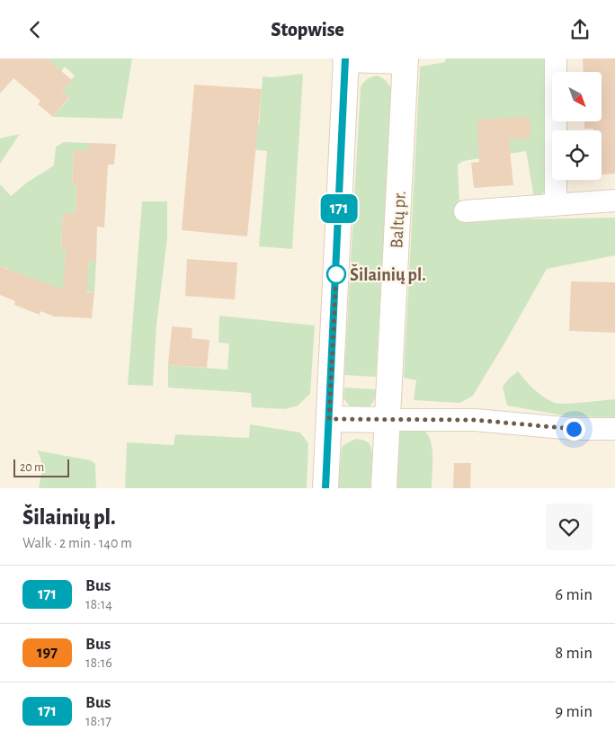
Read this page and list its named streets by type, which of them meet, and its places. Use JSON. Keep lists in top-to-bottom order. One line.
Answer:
{"streets":{"main road":["Baltų pr."]},"places":["Šilainių pl."],"lines":["bus line 171"],"scale_bar":"20 m","north":"bottom right","page":{"header":"Stopwise","on_map":"171","scale":"20 m","heading":["Šilainių pl.","Walk · 2 min · 140 m"],"list":[{"mark":"171","name":"Bus","note":"18:14","value":"6 min"},{"mark":"197","name":"Bus","note":"18:16","value":"8 min"},{"mark":"171","name":"Bus","note":"18:17","value":"9 min"}]}}
